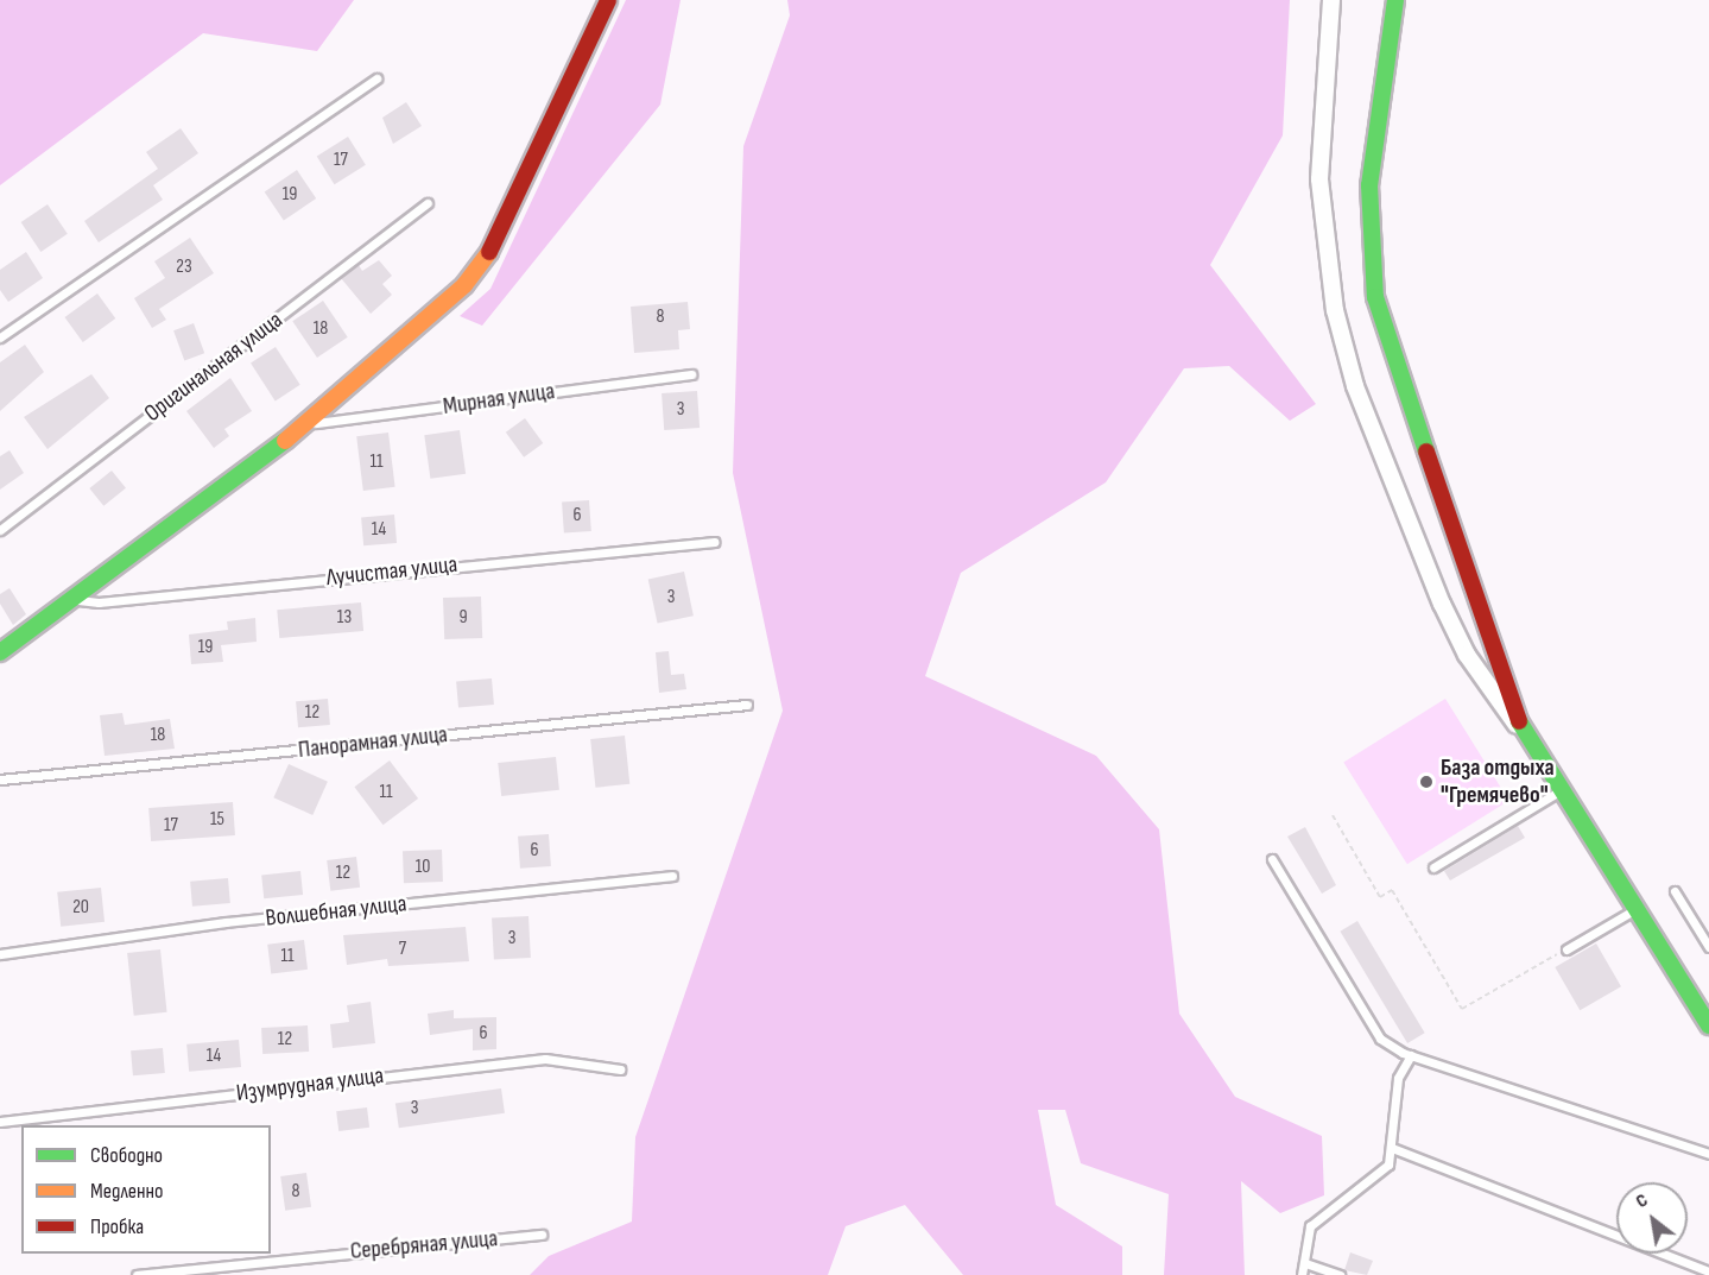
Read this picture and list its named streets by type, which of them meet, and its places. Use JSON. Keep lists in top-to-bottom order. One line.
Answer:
{"streets":{"lane":["Оригинальная улица","Мирная улица","Лучистая улица","Панорамная улица","Волшебная улица","Изумрудная улица","Серебряная улица"]},"places":["База отдыха \"Гремячево\""],"house_numbers":["17","19","23","8","18","3","11","6","14","3","13","9","19","12","18","11","15","17","6","10","12","20","3","7","11","6","12","14","3","8"],"legend":["Свободно","Медленно","Пробка"],"north":"top left"}
